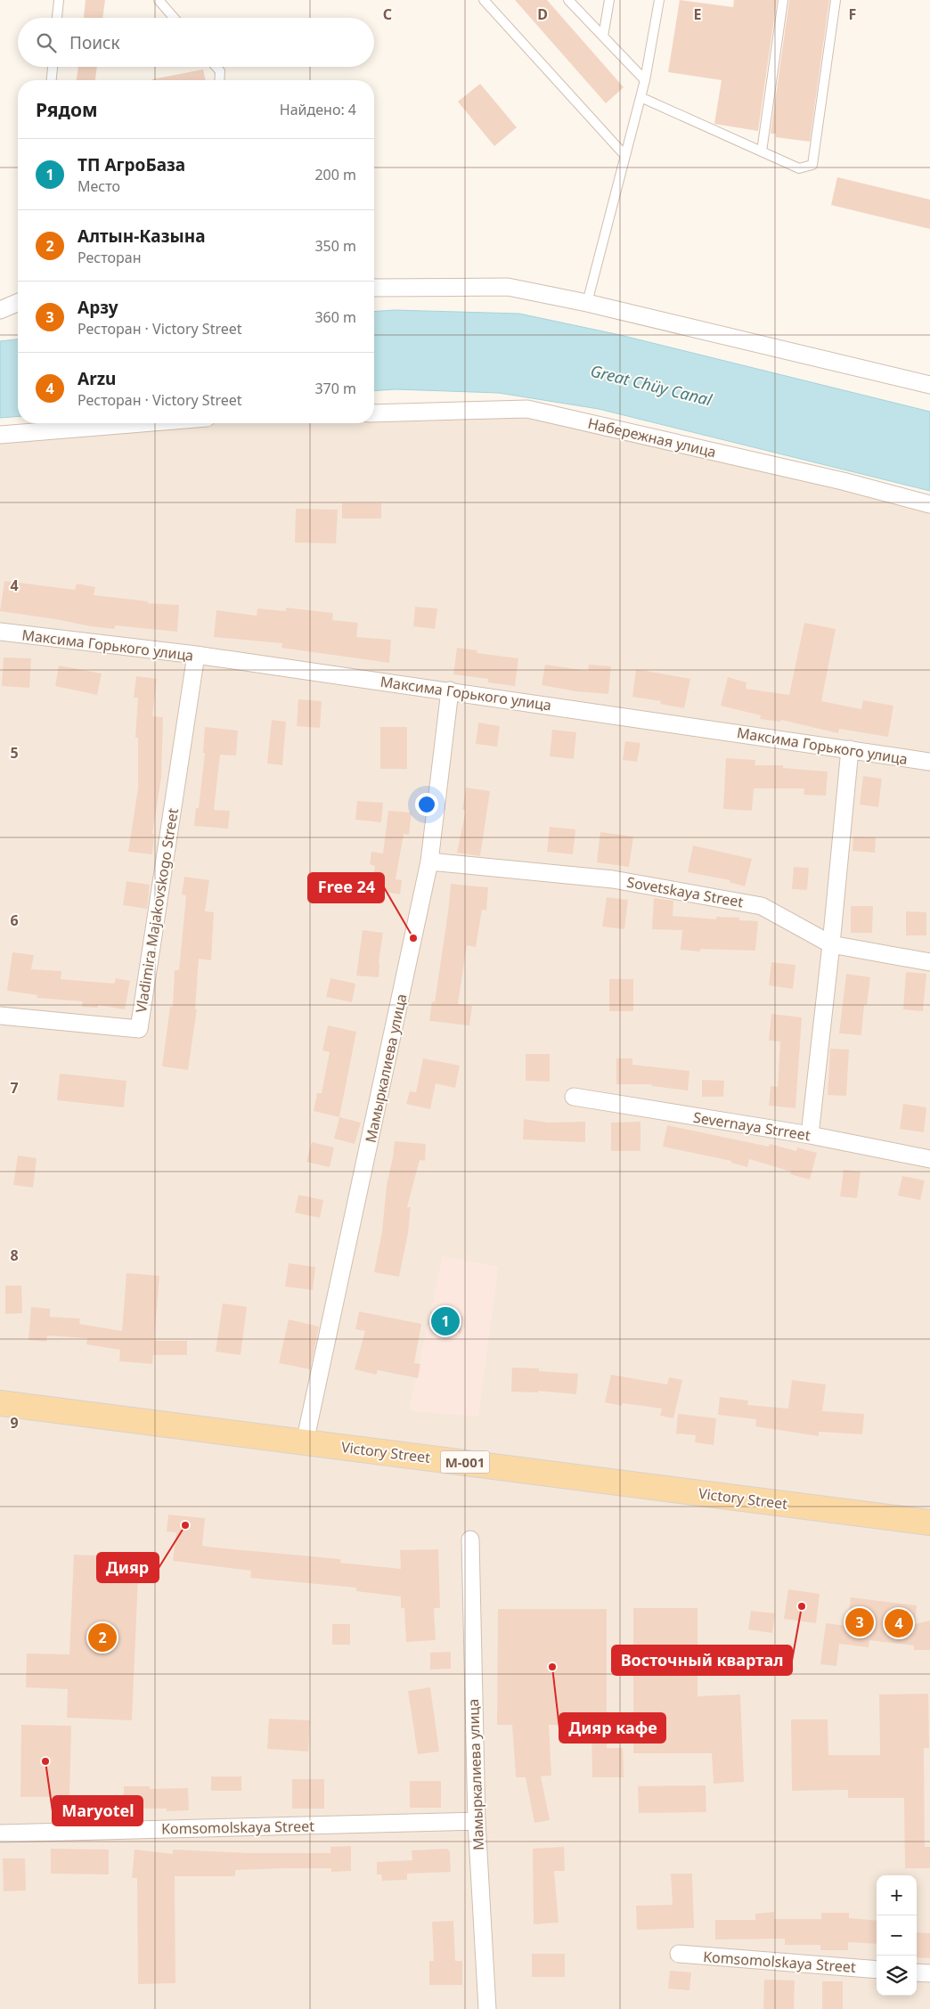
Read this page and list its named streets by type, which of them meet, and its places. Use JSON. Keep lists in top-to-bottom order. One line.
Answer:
{"streets":{"main road":["Victory Street","М-001"],"street":["Набережная улица","Максима Горького улица","Sovetskaya Street","Vladimira Majakovskogo Street","Мамыркалиева улица","Severnaya Strreet","Komsomolskaya Street"]},"crossings":[["Максима Горького улица","Vladimira Majakovskogo Street"],["Максима Горького улица","Мамыркалиева улица"],["Sovetskaya Street","Мамыркалиева улица"],["Мамыркалиева улица","Victory Street"],["Мамыркалиева улица","Komsomolskaya Street"]],"water":["Great Chüy Canal"],"places":["Free 24","Дияр","Восточный квартал","Дияр кафе","Maryotel"],"page":{"search":"Поиск","heading":["Рядом","Найдено: 4"],"list":[{"mark":"1","name":"ТП АгроБаза","note":"Место","value":"200 m"},{"mark":"2","name":"Алтын-Казына","note":"Ресторан","value":"350 m"},{"mark":"3","name":"Арзу","note":"Ресторан · Victory Street","value":"360 m"},{"mark":"4","name":"Arzu","note":"Ресторан · Victory Street","value":"370 m"}],"pins":["1","3","4","2"],"map_buttons":["+","−"]},"grid":{"columns":["C","D","E","F"],"rows":["4","5","6","7","8","9"]}}
